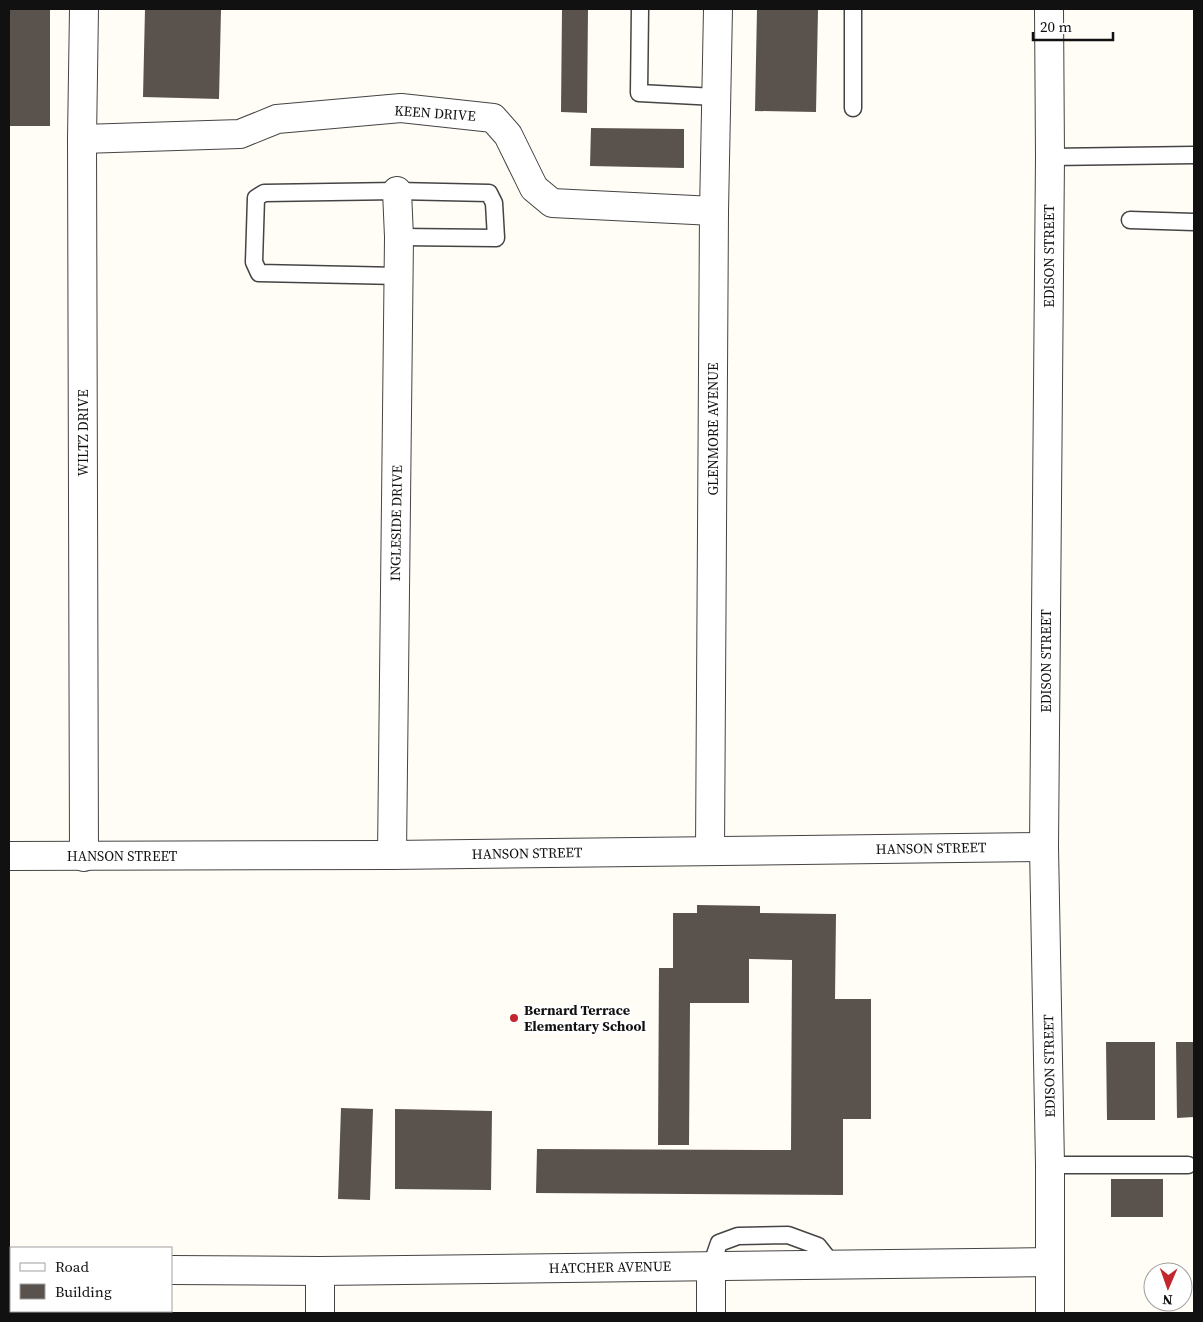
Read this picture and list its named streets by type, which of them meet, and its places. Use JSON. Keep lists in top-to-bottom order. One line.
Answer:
{"streets":{"street":["KEEN DRIVE","EDISON STREET","GLENMORE AVENUE","WILTZ DRIVE","INGLESIDE DRIVE","HANSON STREET","HATCHER AVENUE"]},"crossings":[["KEEN DRIVE","GLENMORE AVENUE"],["KEEN DRIVE","WILTZ DRIVE"],["EDISON STREET","HANSON STREET"],["EDISON STREET","HATCHER AVENUE"],["GLENMORE AVENUE","HANSON STREET"],["WILTZ DRIVE","HANSON STREET"],["INGLESIDE DRIVE","HANSON STREET"]],"places":["Bernard Terrace Elementary School"],"legend":["Road","Building"],"scale_bar":"20 m","north":"bottom"}
